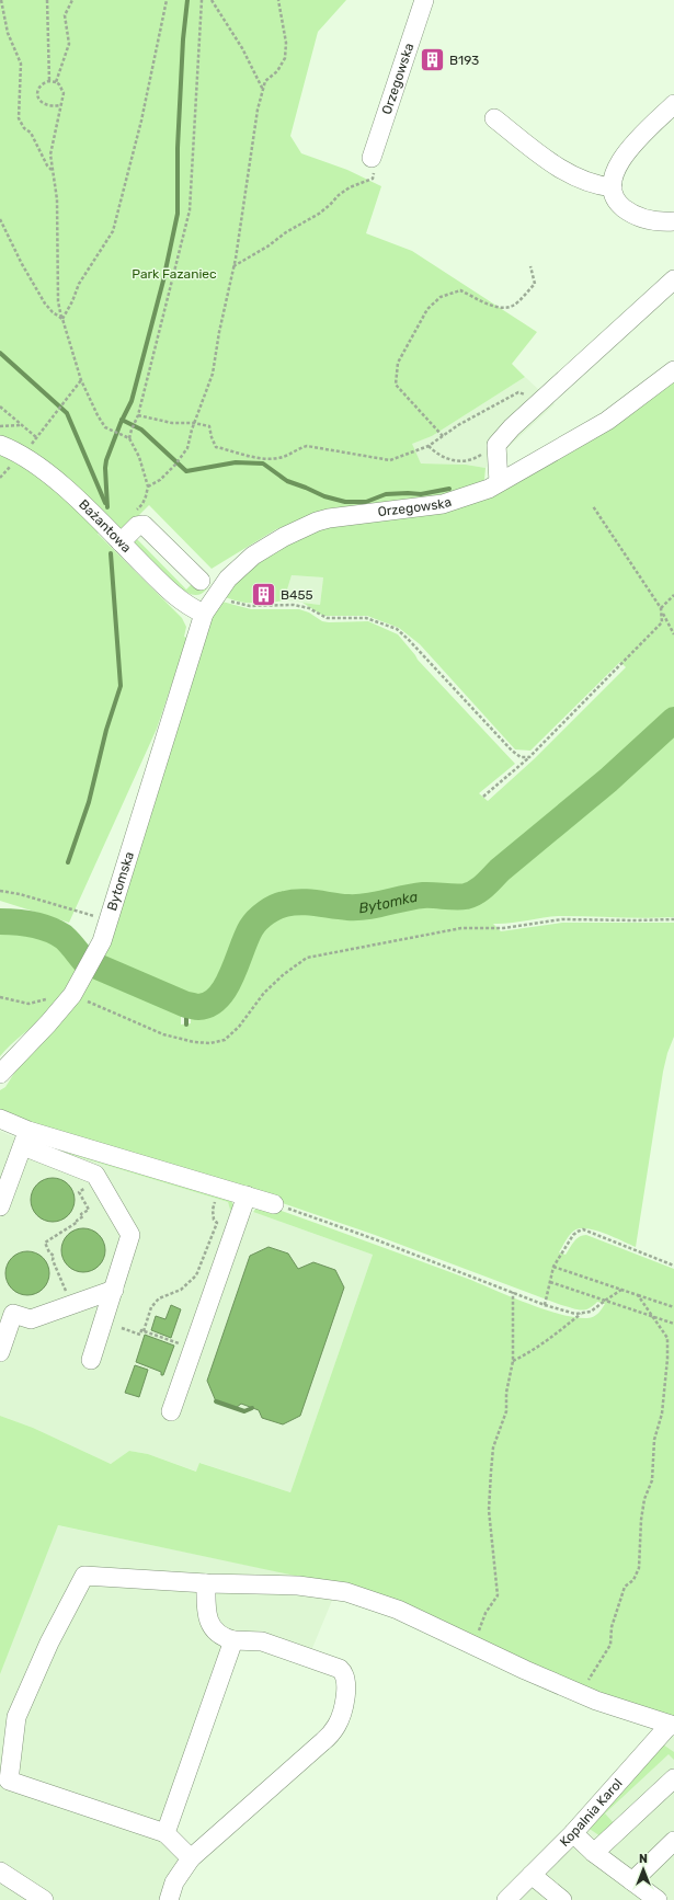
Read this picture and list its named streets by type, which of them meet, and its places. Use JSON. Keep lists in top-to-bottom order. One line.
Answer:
{"streets":{"street":["Orzegowska","Bażantowa","Bytomska","Kopalnia Karol"]},"crossings":[["Orzegowska","Bażantowa"],["Orzegowska","Bytomska"]],"water":["Bytomka"],"parks":["Park Fazaniec"],"places":{"building":["B193","B455"]},"north":"top"}
